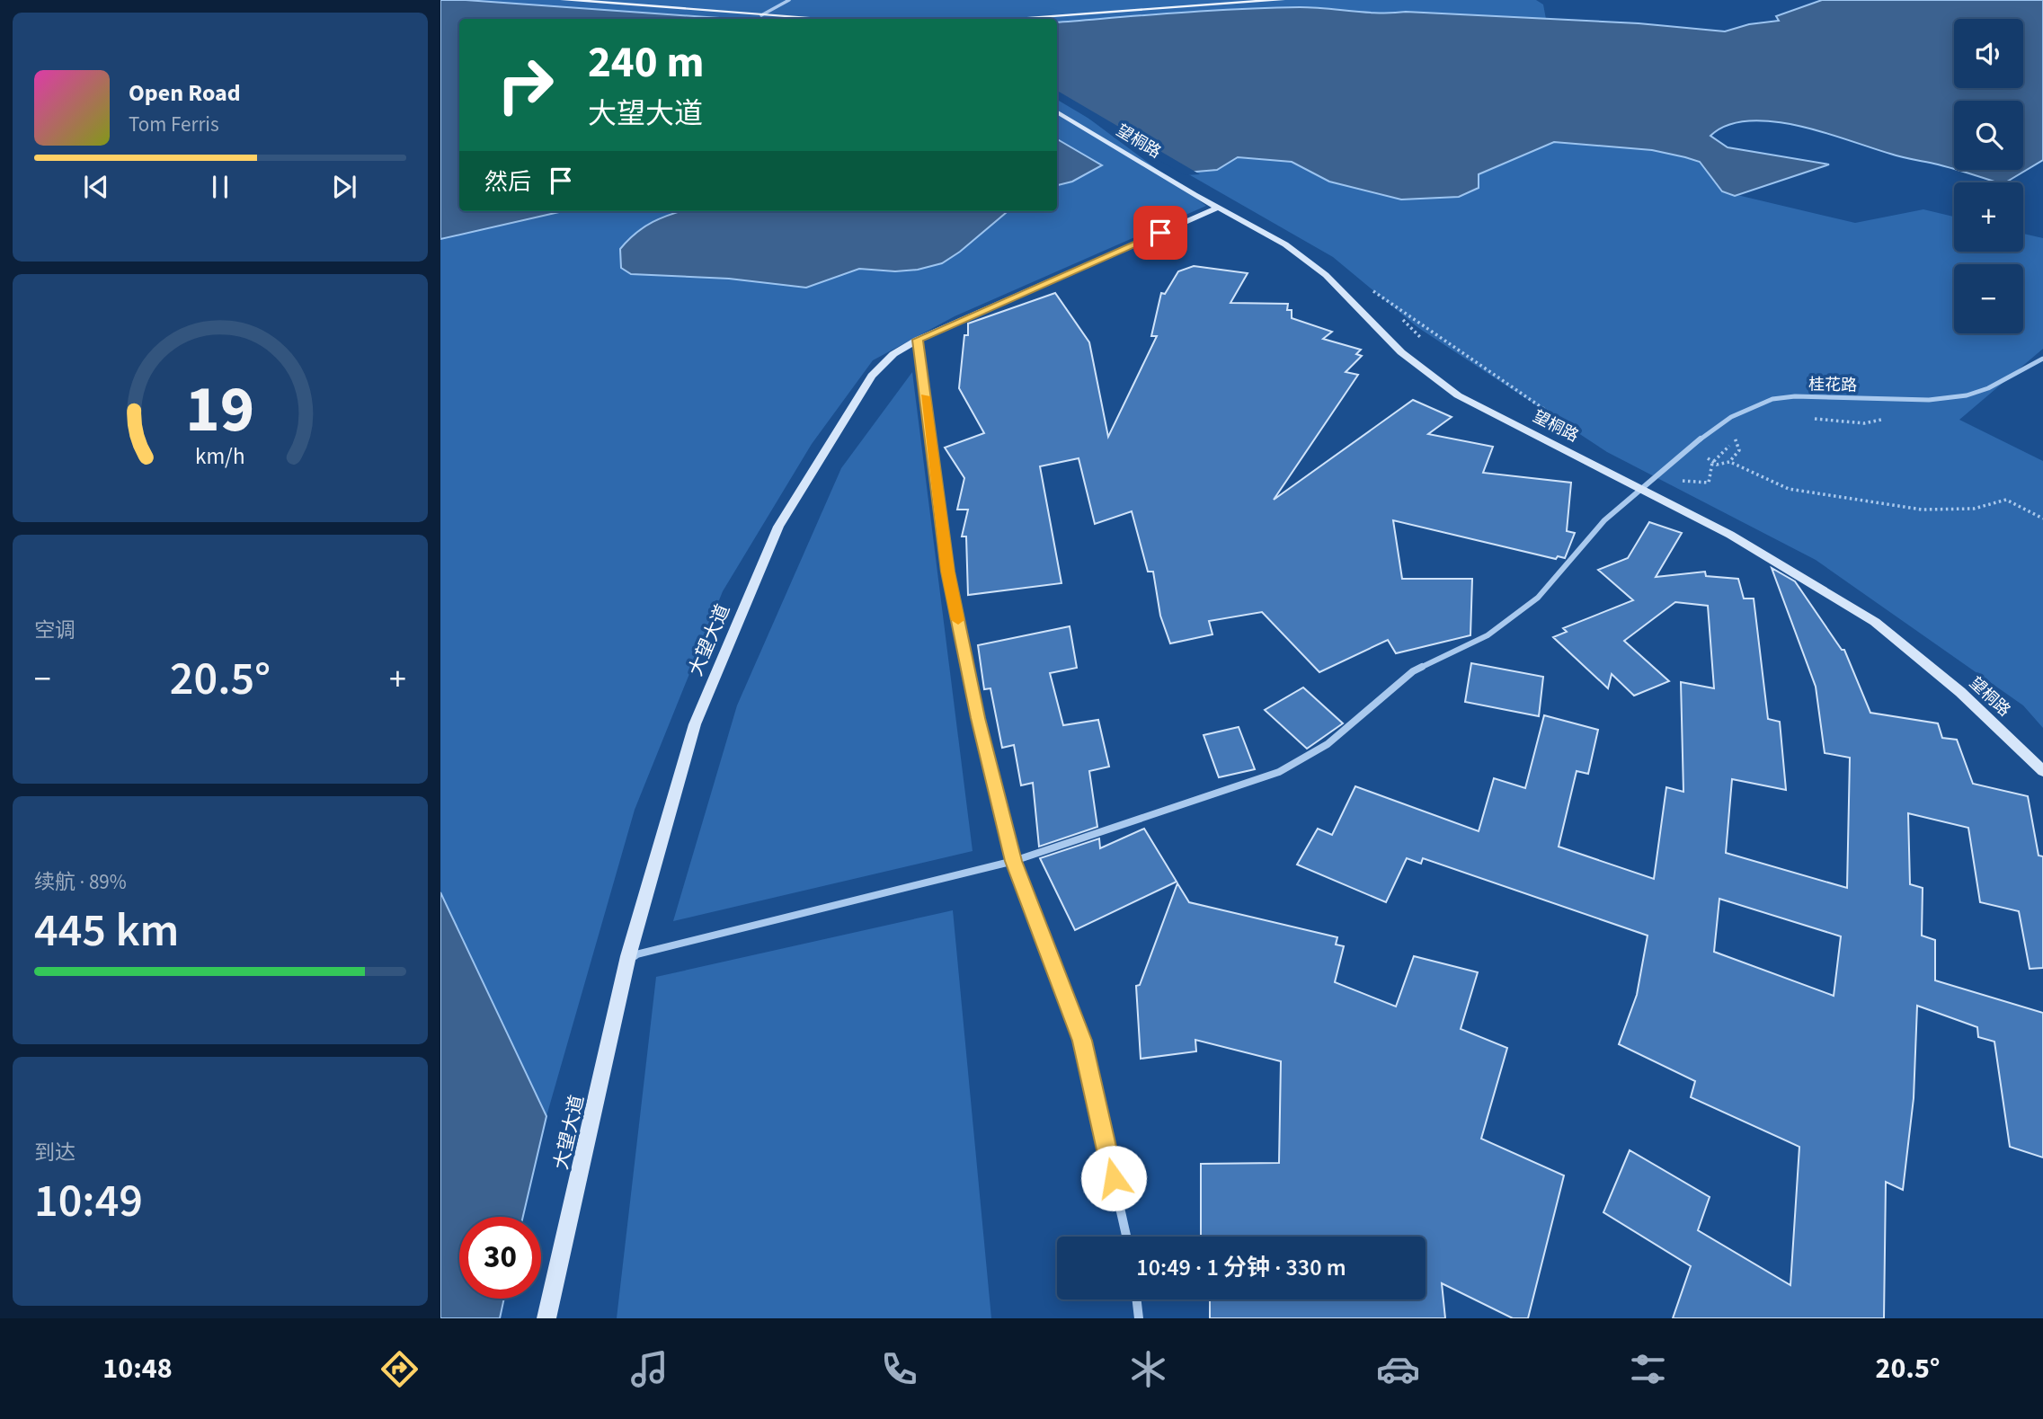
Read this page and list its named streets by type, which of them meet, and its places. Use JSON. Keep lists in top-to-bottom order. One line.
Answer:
{"streets":{"main road":["望桐路","大望大道"],"street":["桂花路"]},"crossings":[["望桐路","桂花路"],["望桐路","大望大道"],["桂花路","大望大道"]],"page":{"map_buttons":["+","−"],"turn":["240 m","大望大道"],"song":["Open Road","Tom Ferris"],"then":"然后","tile":["空调",["续航 · 89%","445 km"],["到达","10:49"]],"heat":["−","20.5°","+"],"limit":"30","trip":"10:49 · 1 分钟 · 330 m","tabs":["10:48","20.5°"],"gauge":["19","km/h"]}}
